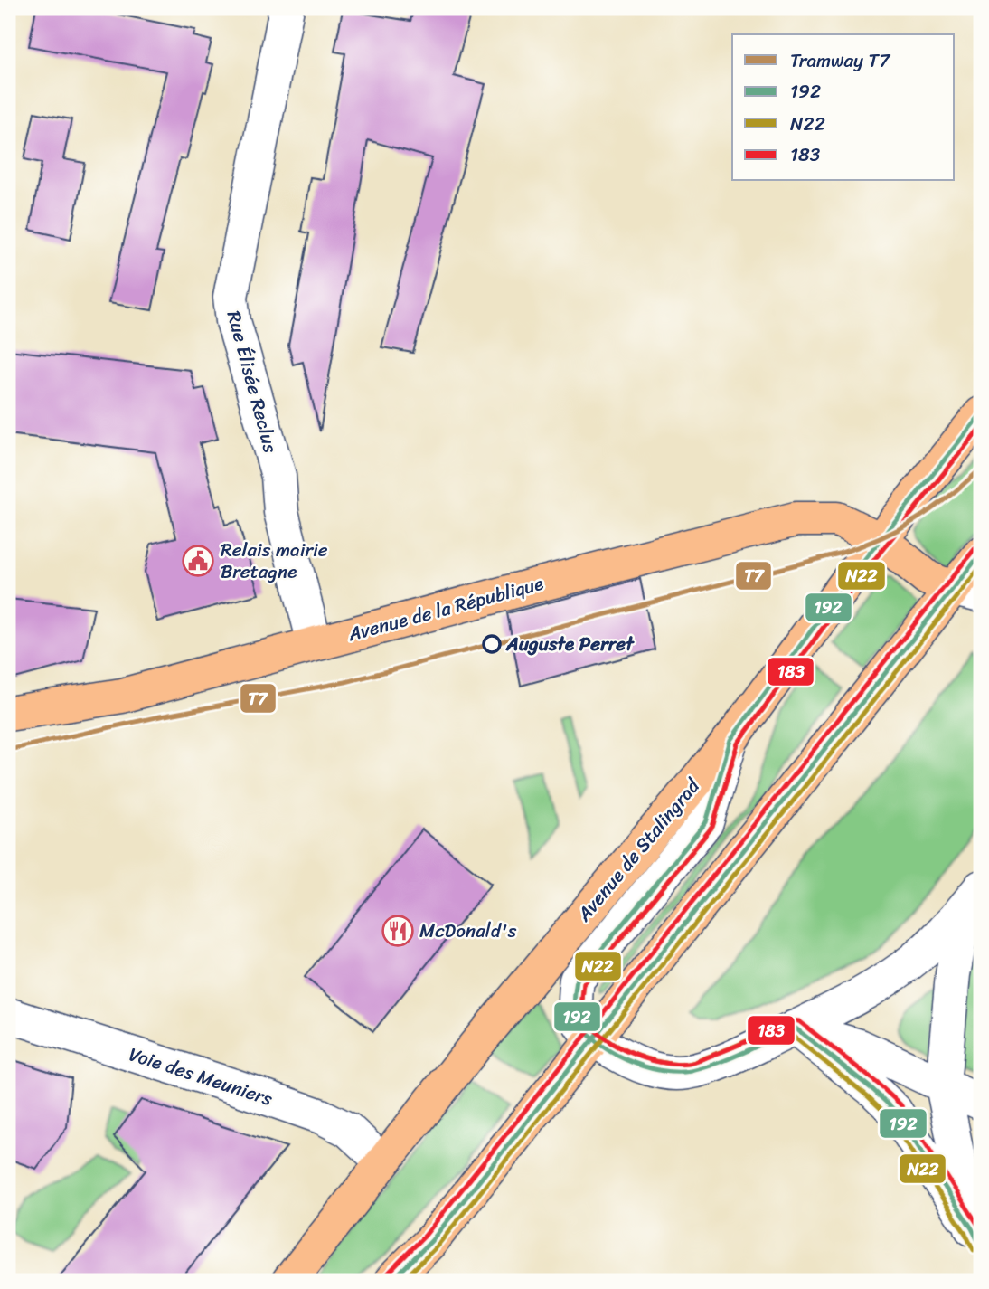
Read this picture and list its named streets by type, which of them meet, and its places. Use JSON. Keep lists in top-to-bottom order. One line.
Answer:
{"streets":{"main road":["Avenue de la République","Avenue de Stalingrad"],"street":["Rue Élisée Reclus","Voie des Meuniers"]},"crossings":[["Rue Élisée Reclus","Avenue de la République"],["Avenue de la République","Avenue de Stalingrad"],["Avenue de Stalingrad","Voie des Meuniers"]],"places":{"public building":["Relais mairie Bretagne"],"other":["Auguste Perret"],"restaurant":["McDonald's"]},"lines":["transit line 192","transit line N22","transit line 183","tram line T7"],"legend":["Tramway T7","192","N22","183"]}
